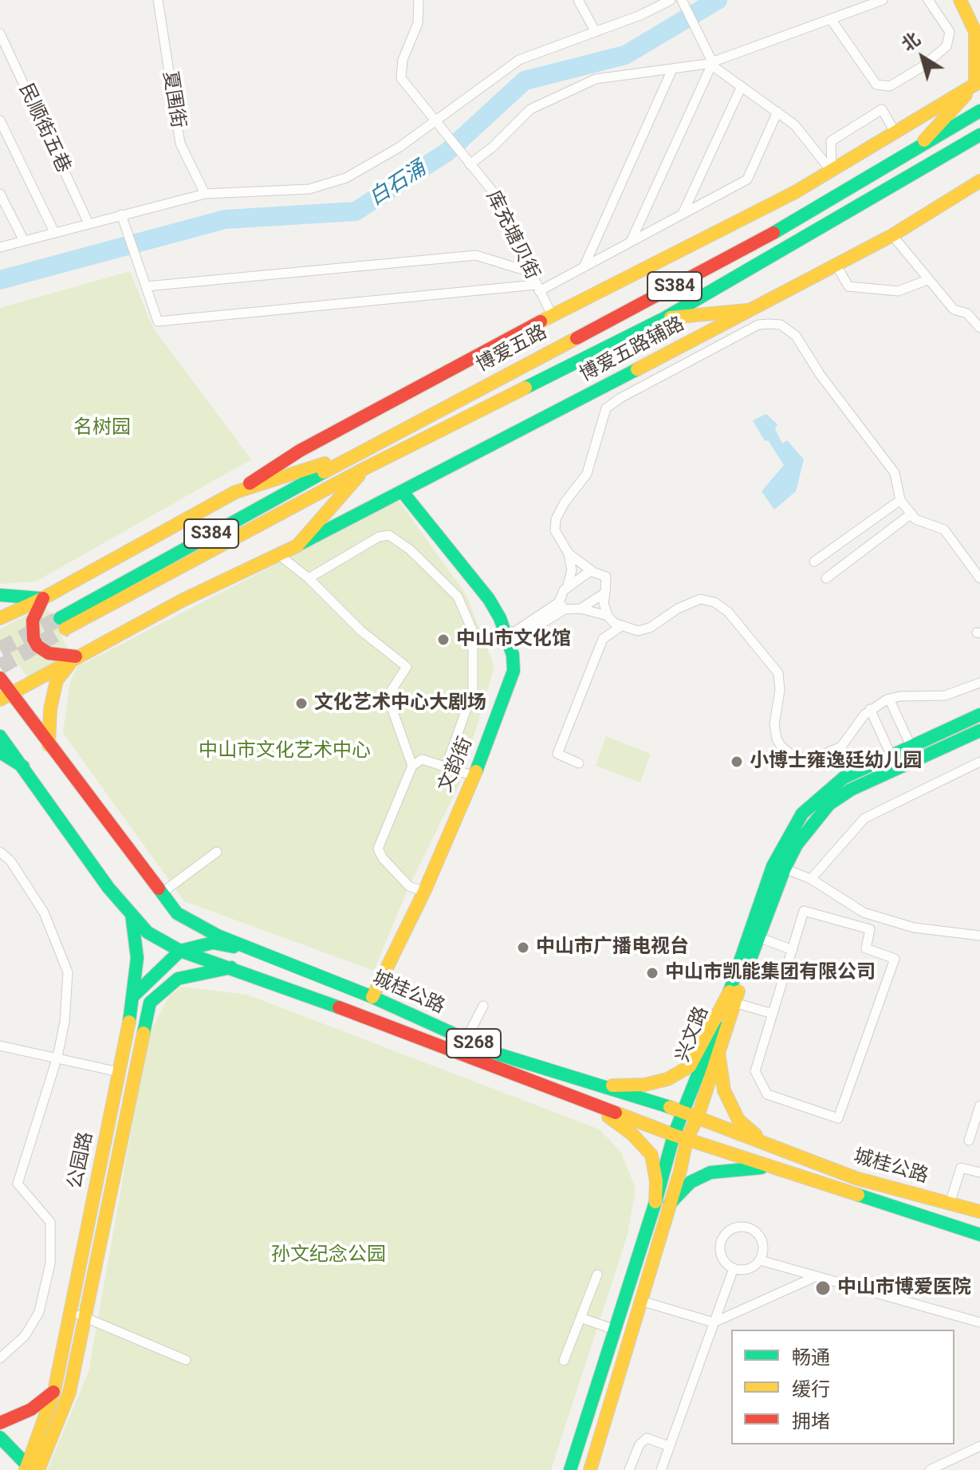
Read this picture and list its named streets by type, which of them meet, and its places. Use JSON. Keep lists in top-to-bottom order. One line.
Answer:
{"streets":{"main road":["S384","博爱五路","博爱五路辅路","文韵街","城桂公路","兴文路","S268","公园路"],"street":["夏围街","民顺街五巷","库充塘贝街"]},"crossings":[["库充塘贝街","博爱五路"],["博爱五路辅路","文韵街"],["博爱五路辅路","城桂公路"],["文韵街","城桂公路"],["城桂公路","兴文路"],["城桂公路","S268"],["城桂公路","公园路"]],"water":["白石涌"],"parks":["名树园","中山市文化艺术中心","孙文纪念公园"],"places":["中山市文化馆","文化艺术中心大剧场","小博士雍逸廷幼儿园","中山市广播电视台","中山市凯能集团有限公司","中山市博爱医院"],"legend":["畅通","缓行","拥堵"],"north":"top left"}
